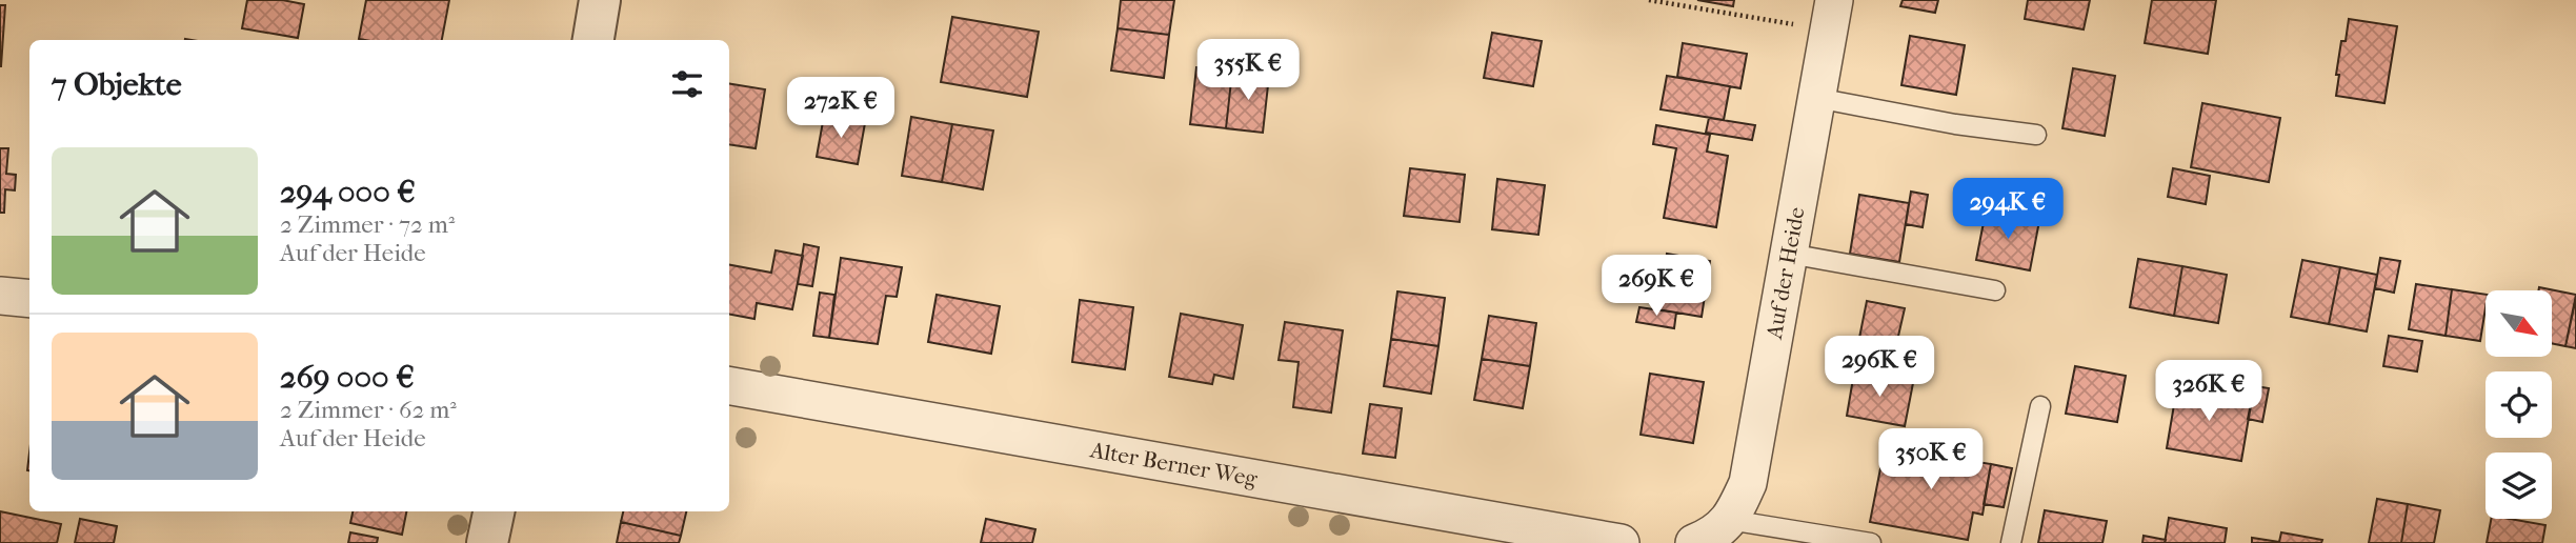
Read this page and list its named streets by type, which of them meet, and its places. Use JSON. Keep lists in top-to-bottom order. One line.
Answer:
{"streets":{"street":["Auf der Heide","Alter Berner Weg"]},"north":"bottom right","page":{"price":["355K €","272K €","294K €","269K €","296K €","326K €","350K €"],"heading":"7 Objekte","list":[{"name":"294 000 €","note":"2 Zimmer · 72 m² · Auf der Heide"},{"name":"269 000 €","note":"2 Zimmer · 62 m² · Auf der Heide"}]}}
